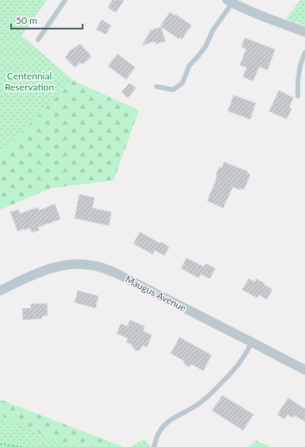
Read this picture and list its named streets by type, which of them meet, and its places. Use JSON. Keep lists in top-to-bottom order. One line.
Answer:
{"streets":{"street":["Maugus Avenue"]},"parks":["Centennial Reservation"],"scale_bar":"50 m"}
